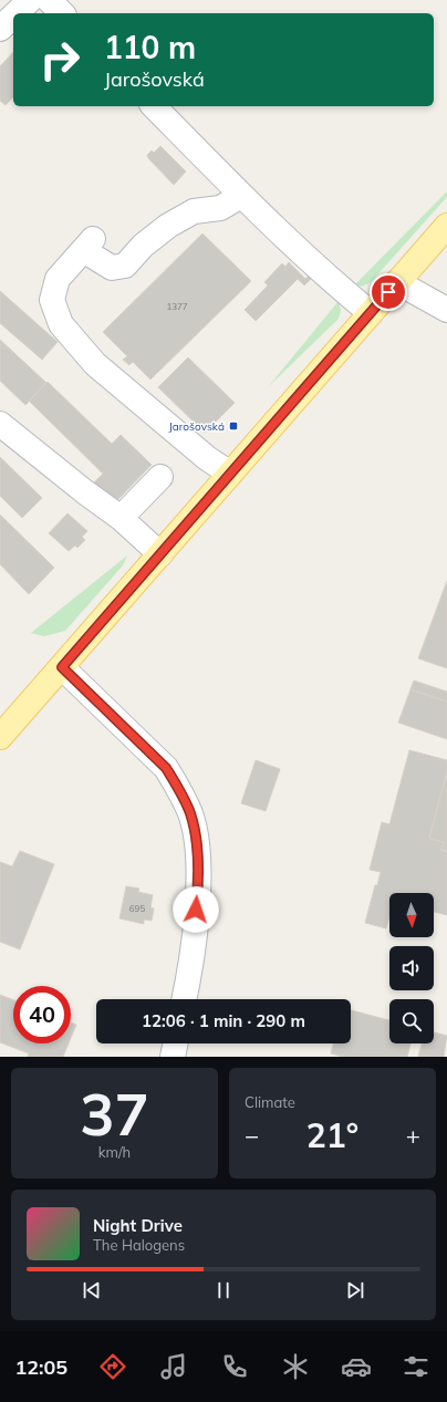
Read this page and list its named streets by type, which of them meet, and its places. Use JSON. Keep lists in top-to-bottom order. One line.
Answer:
{"places":{"transit":["Jarošovská"]},"house_numbers":["1377","695"],"north":"bottom","page":{"turn":["110 m","Jarošovská"],"limit":"40","trip":"12:06 · 1 min · 290 m","tile":[["37","km/h"],"Climate"],"heat":["−","21°","+"],"song":["Night Drive","The Halogens"],"tabs":"12:05"}}
